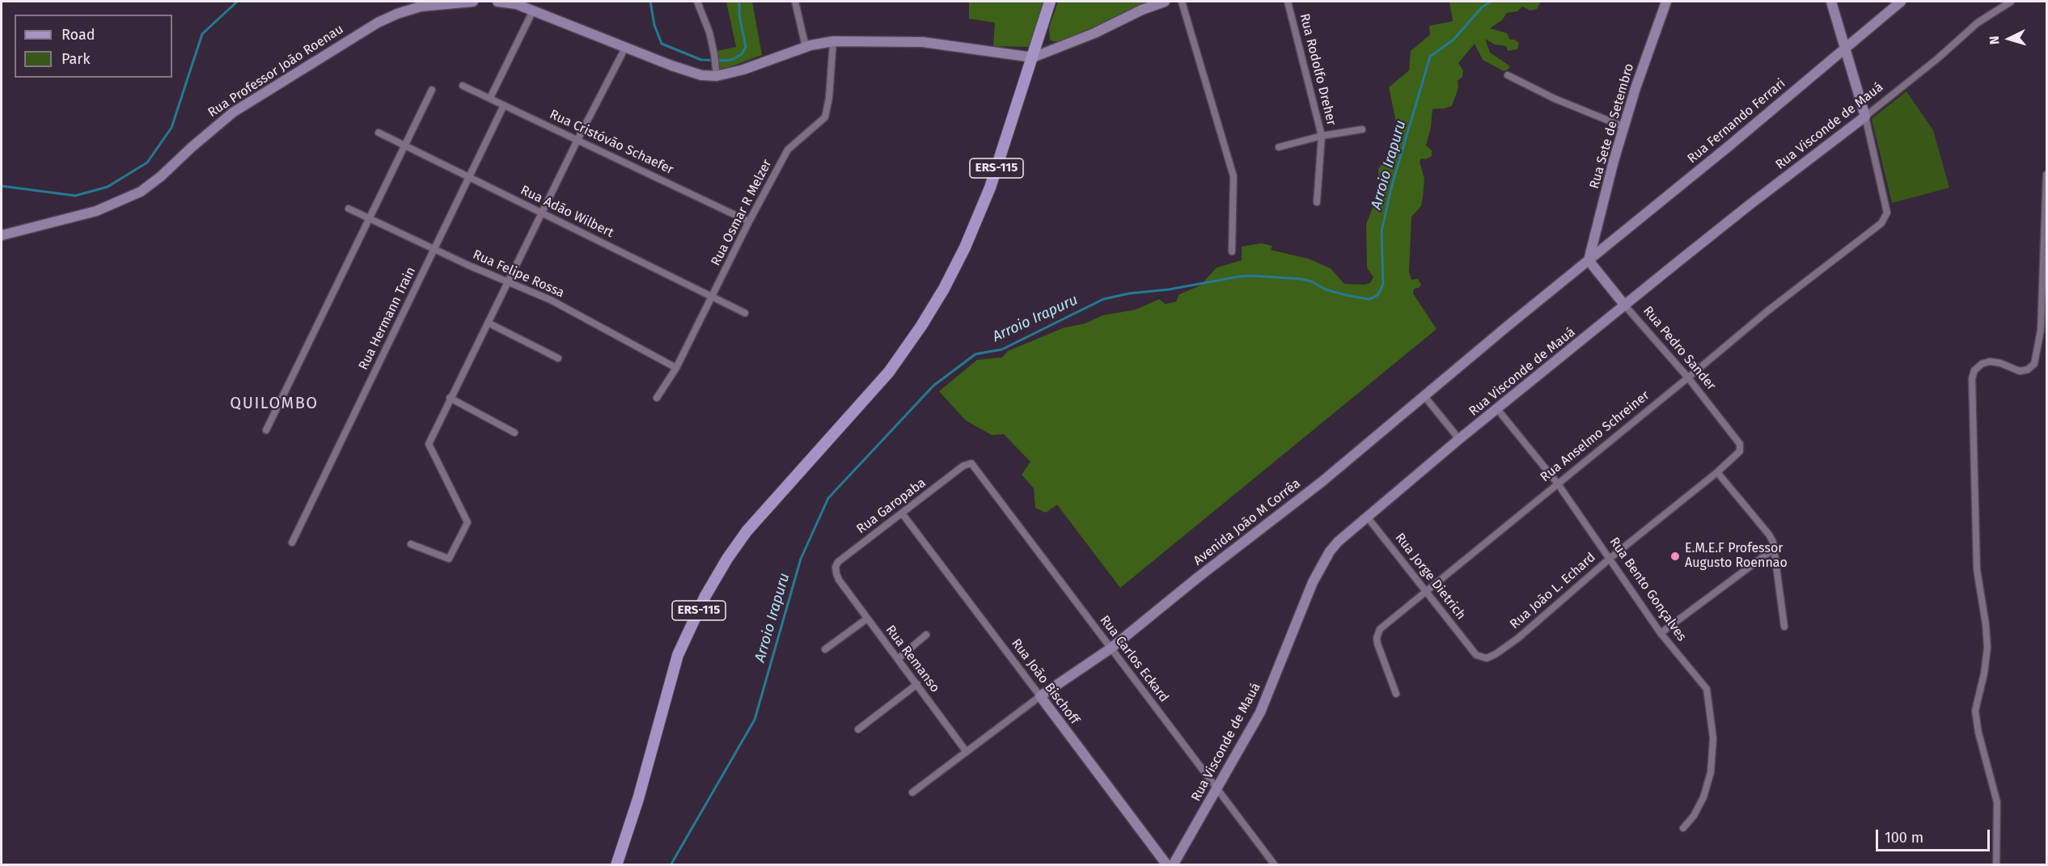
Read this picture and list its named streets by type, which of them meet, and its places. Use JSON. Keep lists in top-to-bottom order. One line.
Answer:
{"streets":{"main road":["ERS-115"],"street":["Rua Rodolfo Dreher","Rua Professor João Roenau","Rua Fernando Ferrari","Rua Sete de Setembro","Rua Visconde de Mauá","Rua Cristóvão Schaefer","Rua Adão Wilbert","Rua Osmar R Melzer","Rua Felipe Rossa","Rua Hermann Train","Rua Pedro Sander","Rua Anselmo Schreiner","Rua Garopaba","Avenida João M Corrêa","Rua Jorge Dietrich","Rua Bento Gonçalves","Rua João L. Echard","Rua Remanso","Rua Carlos Eckard","Rua João Bischoff"]},"crossings":[["Rua Fernando Ferrari","Rua Sete de Setembro"],["Rua Fernando Ferrari","Rua Pedro Sander"],["Rua Fernando Ferrari","Avenida João M Corrêa"],["Rua Sete de Setembro","Rua Pedro Sander"],["Rua Sete de Setembro","Avenida João M Corrêa"],["Rua Visconde de Mauá","Rua Pedro Sander"],["Rua Visconde de Mauá","Rua Anselmo Schreiner"],["Rua Visconde de Mauá","Rua Jorge Dietrich"],["Rua Visconde de Mauá","Rua Bento Gonçalves"],["Rua Visconde de Mauá","Rua Carlos Eckard"],["Rua Cristóvão Schaefer","Rua Osmar R Melzer"],["Rua Cristóvão Schaefer","Rua Hermann Train"],["Rua Adão Wilbert","Rua Osmar R Melzer"],["Rua Adão Wilbert","Rua Hermann Train"],["Rua Osmar R Melzer","Rua Felipe Rossa"],["Rua Felipe Rossa","Rua Hermann Train"],["Rua Pedro Sander","Rua Anselmo Schreiner"],["Rua Pedro Sander","Avenida João M Corrêa"],["Rua Pedro Sander","Rua João L. Echard"],["Rua Anselmo Schreiner","Rua Jorge Dietrich"],["Rua Anselmo Schreiner","Rua Bento Gonçalves"],["Rua Garopaba","Rua Remanso"],["Rua Garopaba","Rua Carlos Eckard"],["Rua Garopaba","Rua João Bischoff"],["Avenida João M Corrêa","Rua Remanso"],["Avenida João M Corrêa","Rua Carlos Eckard"],["Avenida João M Corrêa","Rua João Bischoff"],["Rua Jorge Dietrich","Rua João L. Echard"],["Rua Bento Gonçalves","Rua João L. Echard"]],"districts":["QUILOMBO"],"water":["Arroio Irapuru"],"places":["E.M.E.F Professor Augusto Roennao"],"legend":["Road","Park"],"scale_bar":"100 m","north":"left"}
